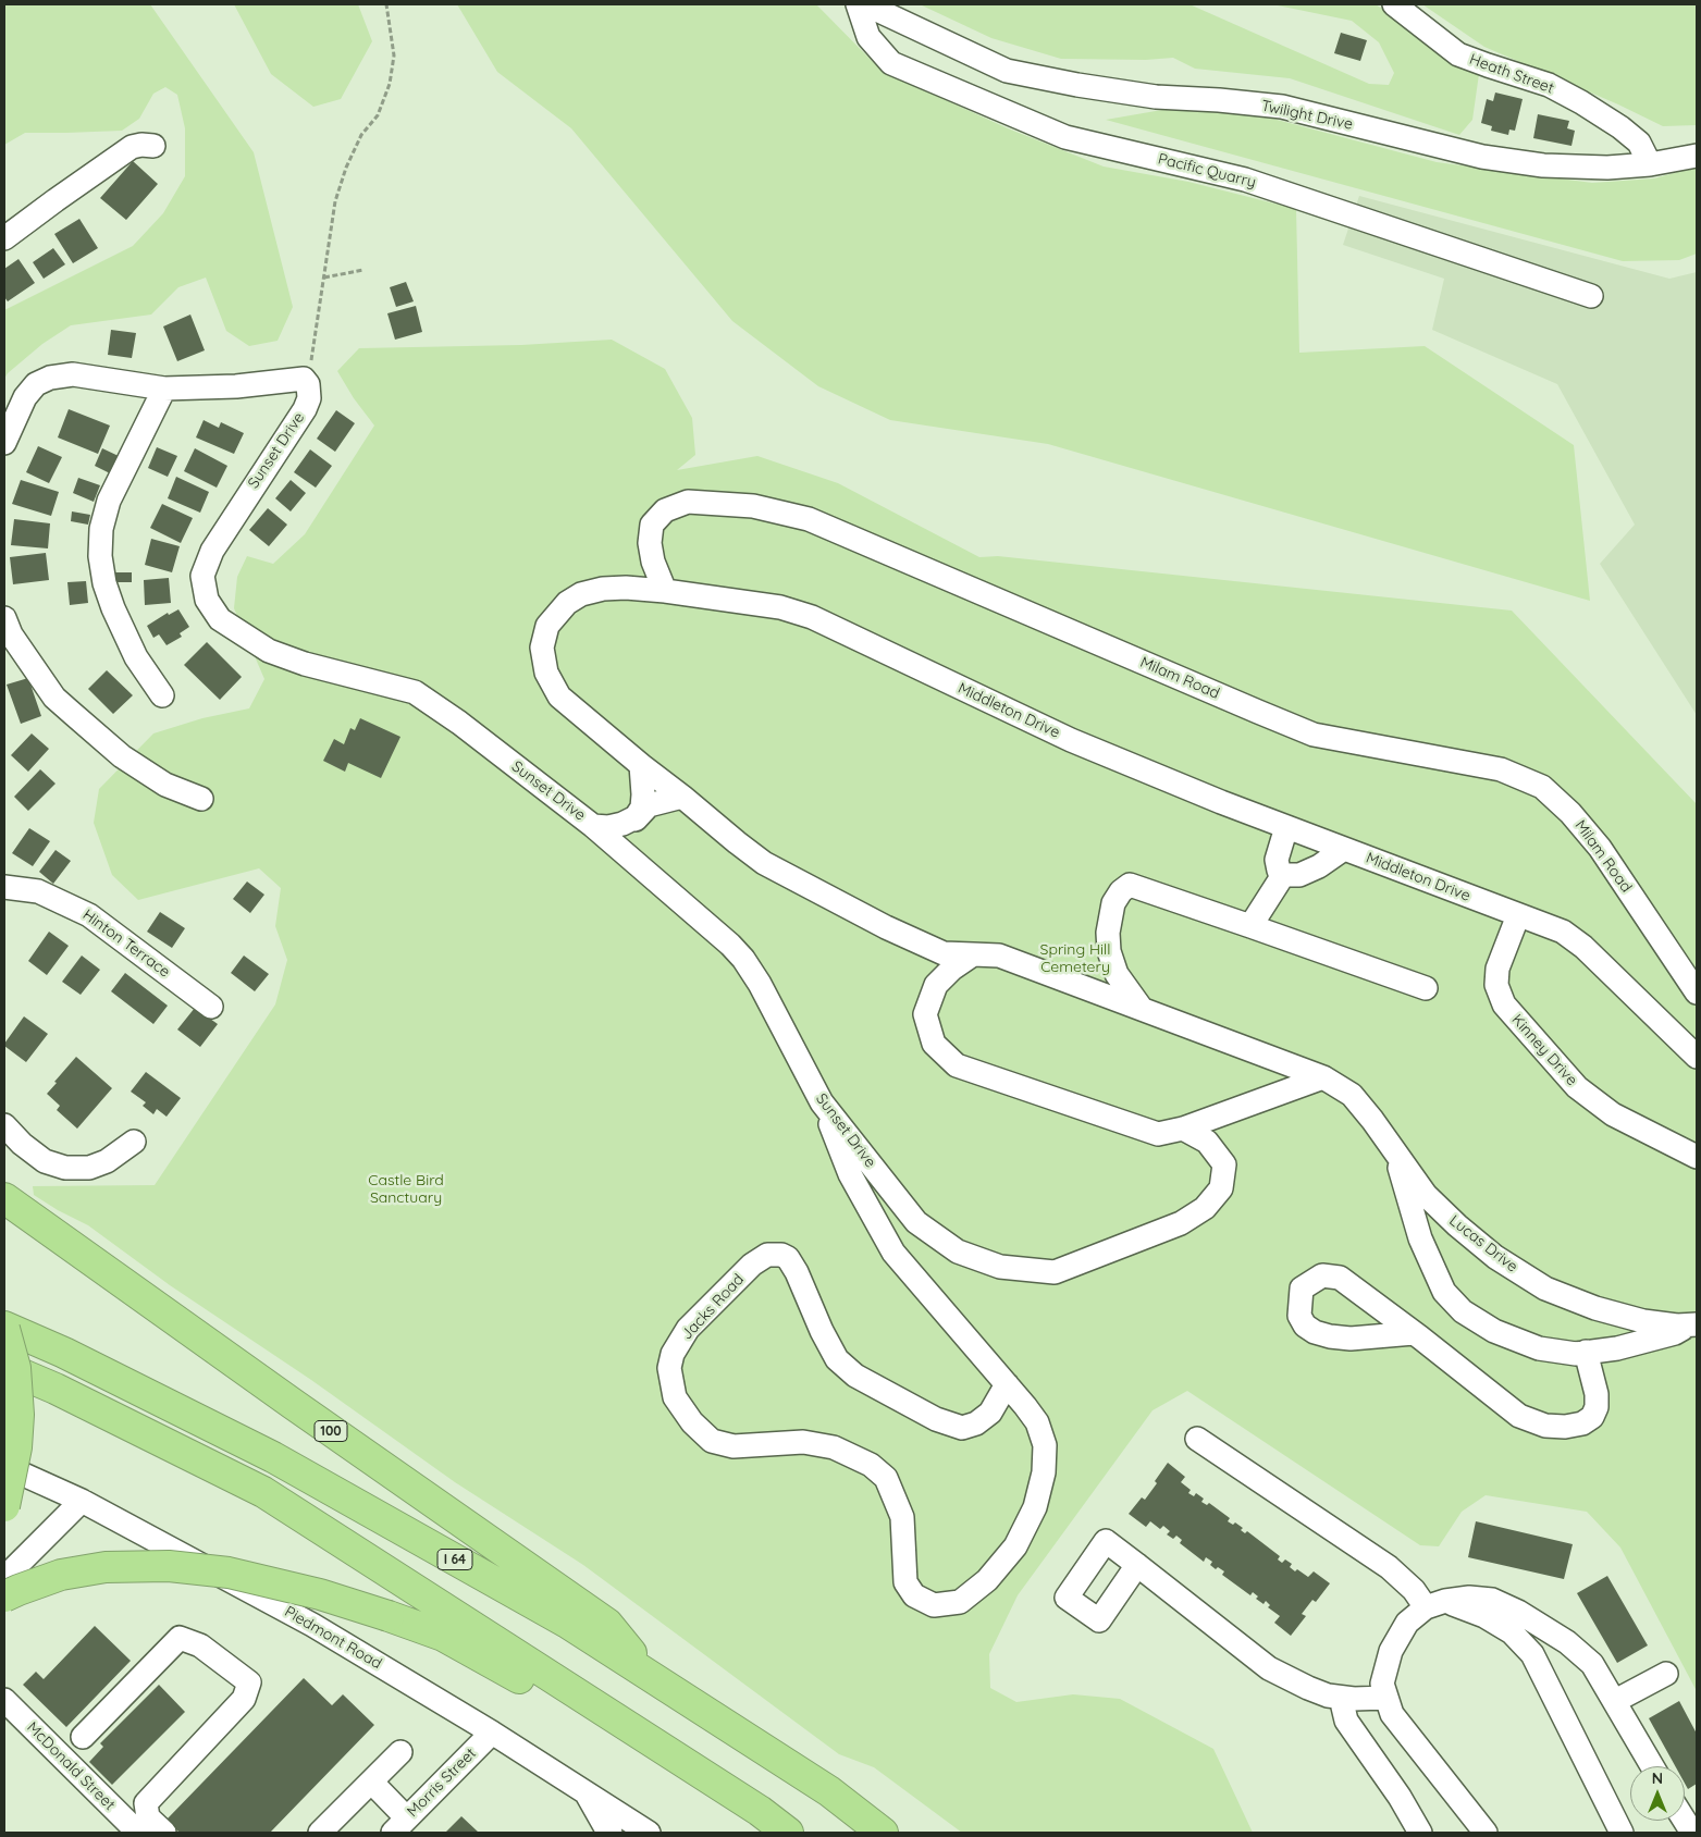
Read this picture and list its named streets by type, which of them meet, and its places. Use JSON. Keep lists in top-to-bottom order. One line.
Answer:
{"streets":{"highway":["100","I 64"],"street":["Heath Street","Twilight Drive","Pacific Quarry","Sunset Drive","Milam Road","Middleton Drive","Hinton Terrace","Kinney Drive","Lucas Drive","Jacks Road","Piedmont Road","McDonald Street","Morris Street"]},"crossings":[["Heath Street","Twilight Drive"],["Sunset Drive","Jacks Road"],["Milam Road","Middleton Drive"],["Middleton Drive","Kinney Drive"],["Middleton Drive","Lucas Drive"],["100","I 64"],["Piedmont Road","Morris Street"]],"parks":["Spring Hill Cemetery","Castle Bird Sanctuary"],"north":"top"}
